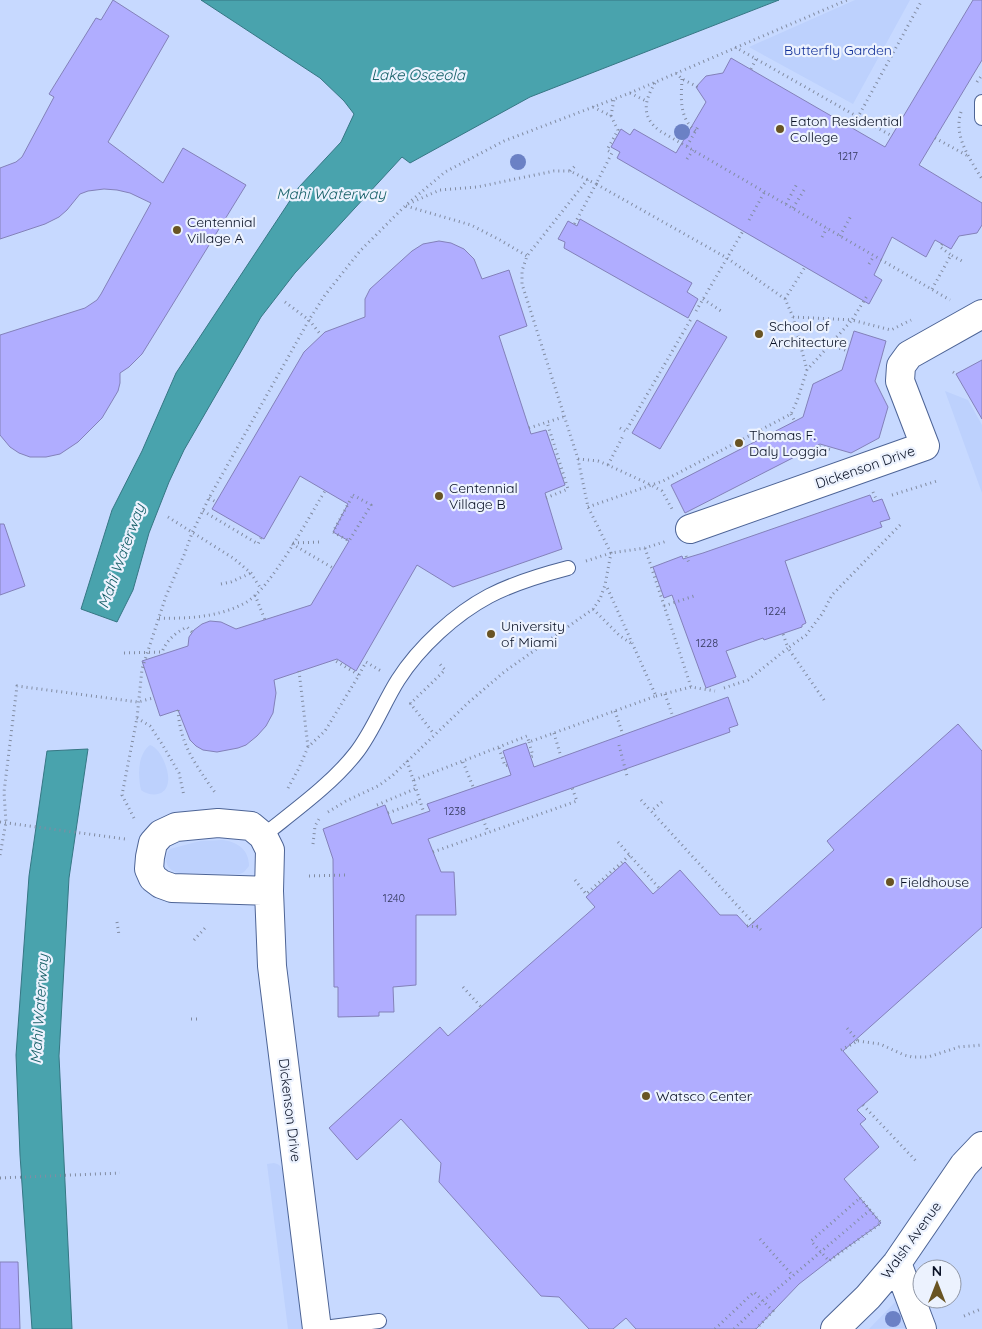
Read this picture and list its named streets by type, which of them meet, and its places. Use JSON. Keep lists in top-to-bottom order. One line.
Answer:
{"streets":{"street":["Dickenson Drive","Walsh Avenue"]},"water":["Lake Osceola","Mahi Waterway"],"parks":["Butterfly Garden"],"places":["Eaton Residential College","Centennial Village A","School of Architecture","Thomas F. Daly Loggia","Centennial Village B","University of Miami","Fieldhouse","Watsco Center"],"house_numbers":["1217","1224","1228","1238","1240"],"north":"top"}
